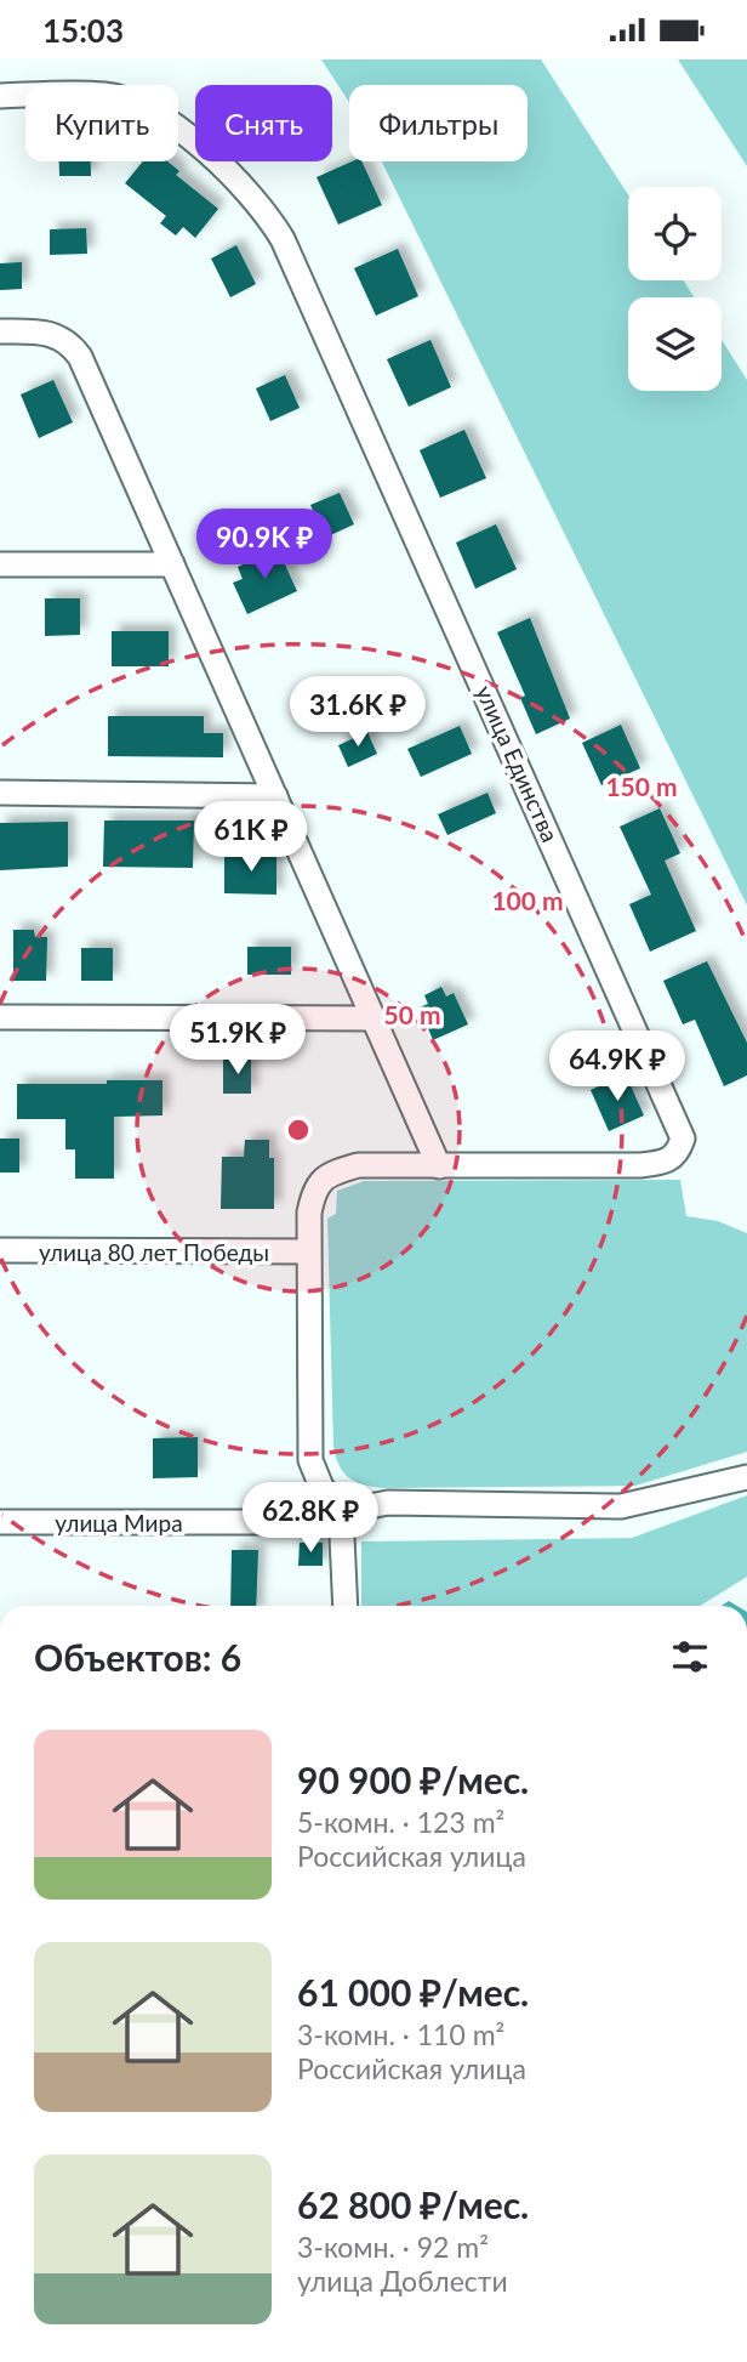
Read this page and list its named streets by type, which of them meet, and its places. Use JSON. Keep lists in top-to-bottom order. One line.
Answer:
{"streets":{"street":["улица Единства","улица 80 лет Победы","улица Мира"]},"crossings":[["улица Единства","улица 80 лет Победы"],["улица Единства","улица Мира"]],"page":{"status":"15:03","chip":["Купить","Снять","Фильтры"],"price":["90.9K ₽","31.6K ₽","61K ₽","51.9K ₽","64.9K ₽","62.8K ₽"],"heading":"Объектов: 6","list":[{"name":"90 900 ₽/мес.","note":"5-комн. · 123 m² · Российская улица"},{"name":"61 000 ₽/мес.","note":"3-комн. · 110 m² · Российская улица"},{"name":"62 800 ₽/мес.","note":"3-комн. · 92 m² · улица Доблести"}]},"rings":["150 m","100 m","50 m"]}
